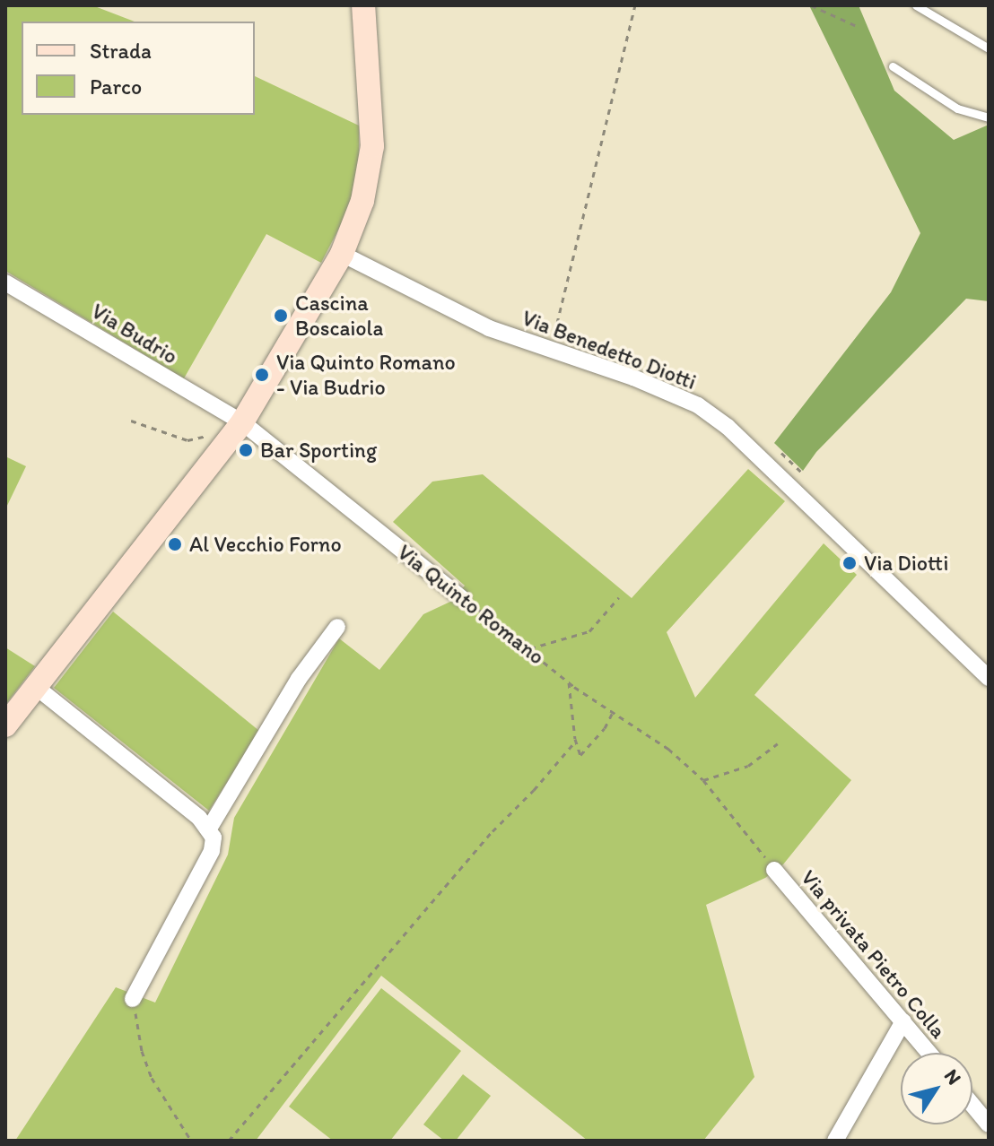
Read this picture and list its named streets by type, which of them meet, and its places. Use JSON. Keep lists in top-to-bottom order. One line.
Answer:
{"streets":{"street":["Via Budrio","Via Benedetto Diotti","Via Quinto Romano","Via privata Pietro Colla"]},"crossings":[["Via Budrio","Via Quinto Romano"],["Via Quinto Romano","Via privata Pietro Colla"]],"places":["Cascina Boscaiola","Via Quinto Romano - Via Budrio","Bar Sporting","Al Vecchio Forno","Via Diotti"],"legend":["Strada","Parco"],"north":"top right"}
